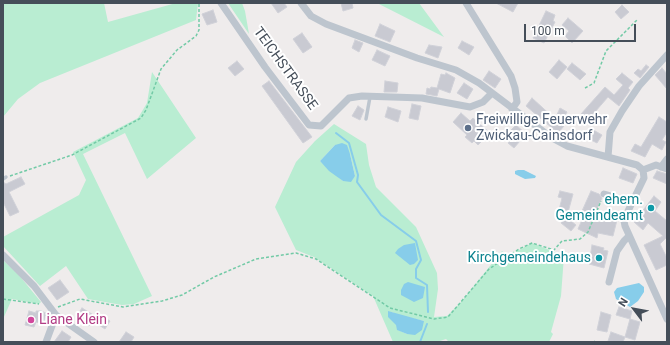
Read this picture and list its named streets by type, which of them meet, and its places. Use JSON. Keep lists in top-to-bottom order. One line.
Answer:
{"streets":{"street":["TEICHSTRASSE"]},"places":["Freiwillige Feuerwehr Zwickau-Cainsdorf","ehem. Gemeindeamt","Kirchgemeindehaus","Liane Klein"],"scale_bar":"100 m","north":"top left"}
